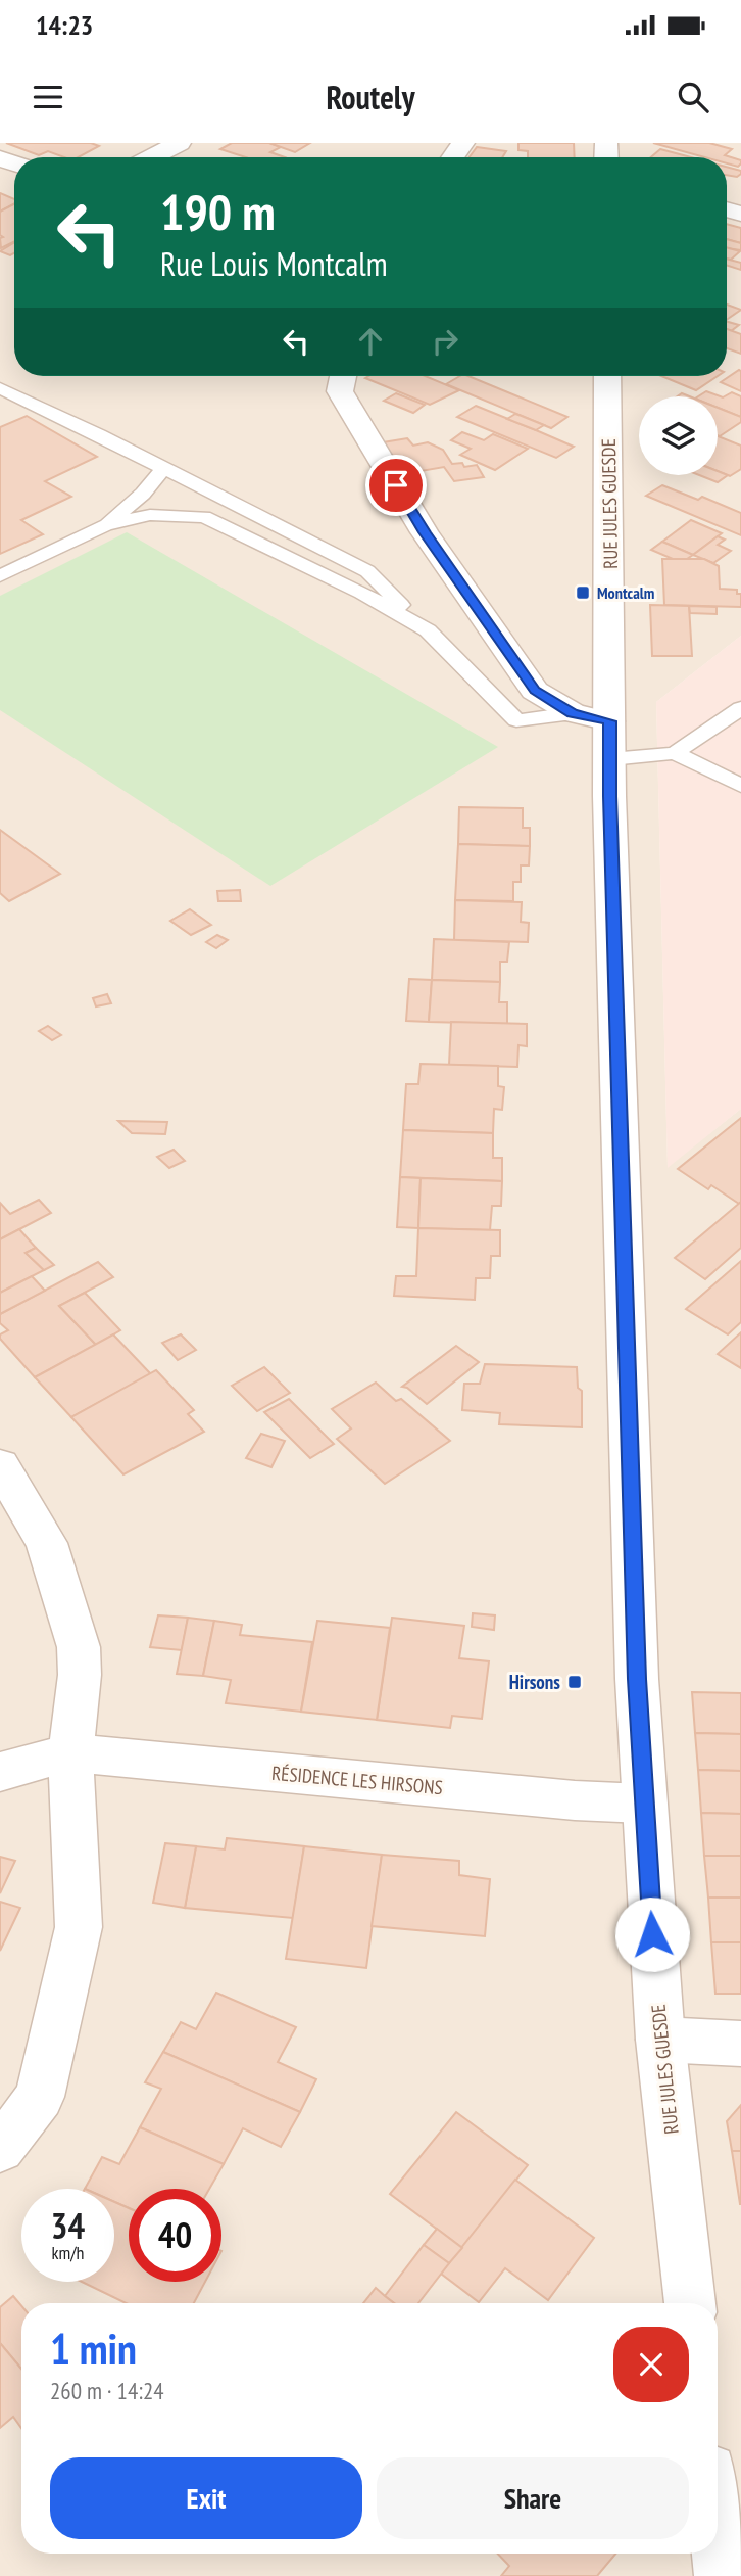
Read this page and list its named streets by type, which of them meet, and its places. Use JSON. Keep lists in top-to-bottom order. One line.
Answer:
{"streets":{"street":["RUE JULES GUESDE","RÉSIDENCE LES HIRSONS"]},"crossings":[["RUE JULES GUESDE","RÉSIDENCE LES HIRSONS"]],"places":{"transit":["Montcalm","Hirsons"]},"page":{"status":"14:23","header":"Routely","turn":["190 m","Rue Louis Montcalm"],"speed":"34 km/h","limit":"40","heading":["1 min","260 m · 14:24"],"buttons":["Exit","Share"]}}
